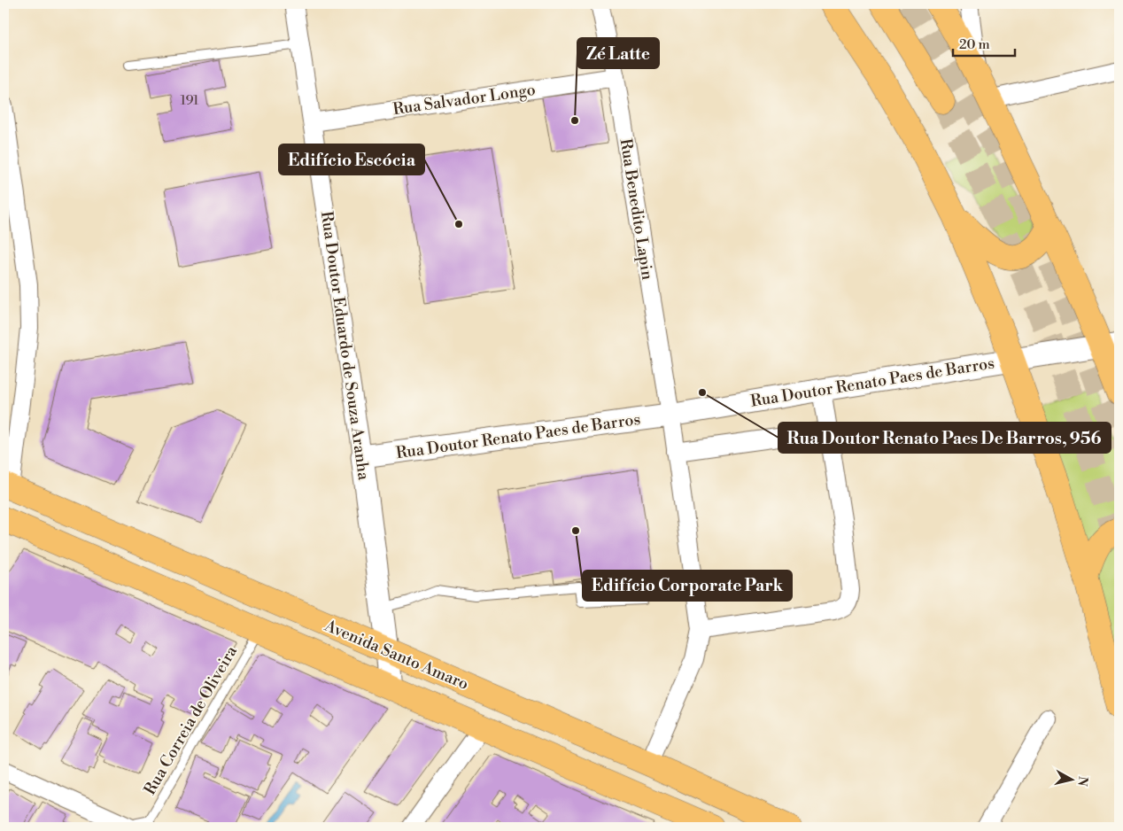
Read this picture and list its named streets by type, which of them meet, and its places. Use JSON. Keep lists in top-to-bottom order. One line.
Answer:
{"streets":{"main road":["Avenida Santo Amaro"],"street":["Rua Salvador Longo","Rua Benedito Lapin","Rua Doutor Eduardo de Souza Aranha","Rua Doutor Renato Paes de Barros"],"lane":["Rua Correia de Oliveira"]},"crossings":[["Rua Salvador Longo","Rua Benedito Lapin"],["Rua Salvador Longo","Rua Doutor Eduardo de Souza Aranha"],["Rua Benedito Lapin","Rua Doutor Renato Paes de Barros"],["Rua Benedito Lapin","Avenida Santo Amaro"],["Rua Doutor Eduardo de Souza Aranha","Rua Doutor Renato Paes de Barros"],["Rua Doutor Eduardo de Souza Aranha","Avenida Santo Amaro"],["Avenida Santo Amaro","Rua Correia de Oliveira"]],"places":["Zé Latte","Edifício Escócia","Rua Doutor Renato Paes De Barros, 956","Edifício Corporate Park"],"house_numbers":["191"],"scale_bar":"20 m","north":"right"}
